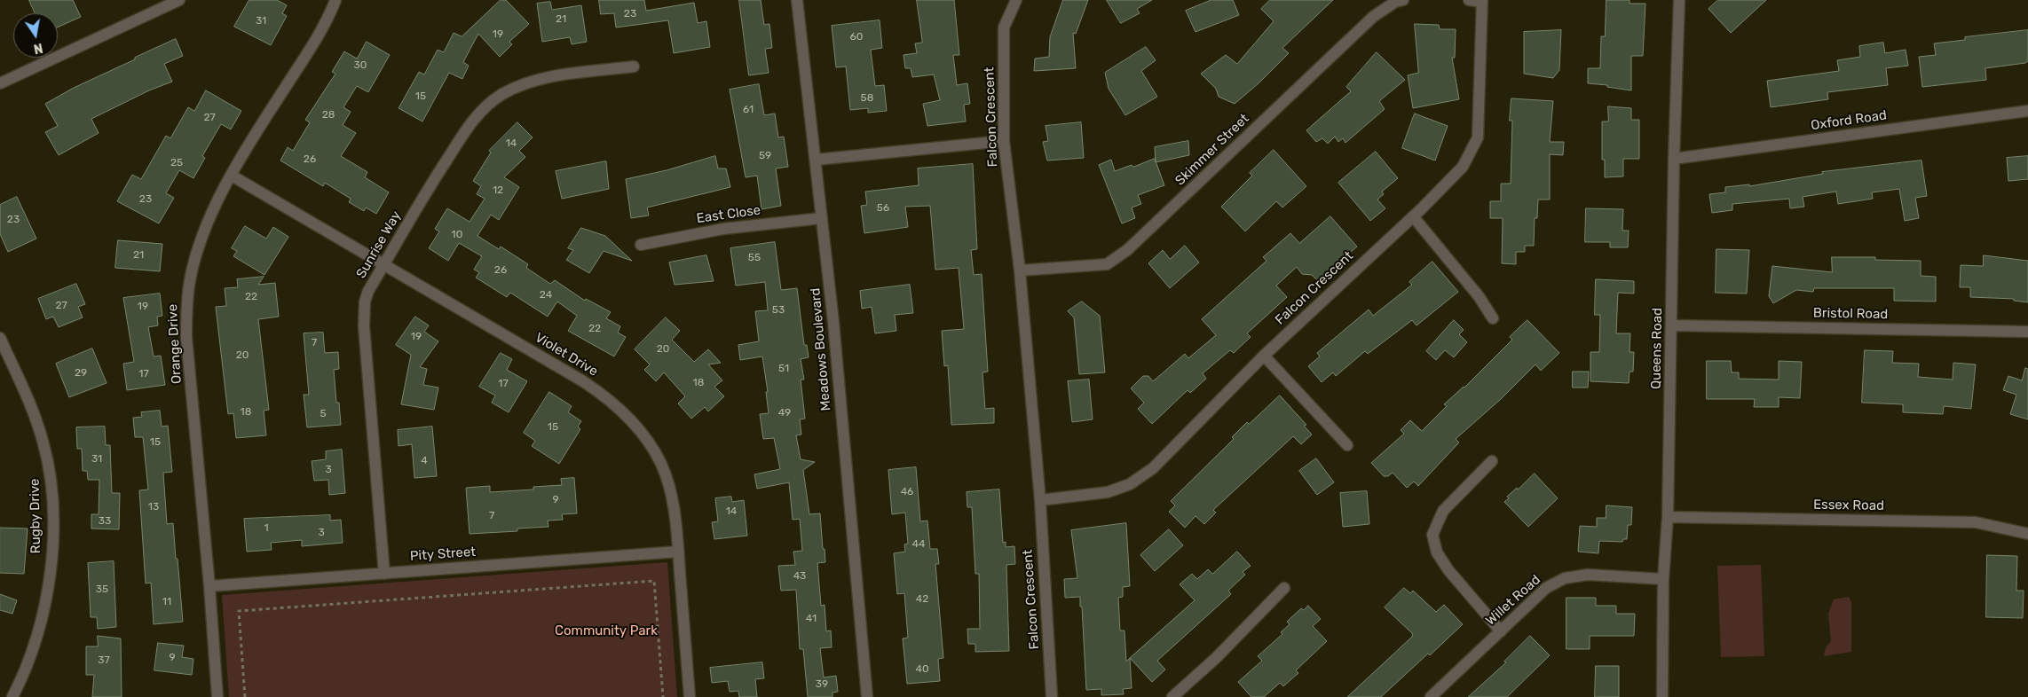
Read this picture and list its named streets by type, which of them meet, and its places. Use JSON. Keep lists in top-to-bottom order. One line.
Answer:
{"streets":{"street":["Falcon Crescent","Oxford Road","Skimmer Street","East Close","Sunrise Way","Bristol Road","Orange Drive","Queens Road","Meadows Boulevard","Violet Drive","Essex Road","Rugby Drive","Pity Street","Willet Road"]},"crossings":[["Falcon Crescent","Skimmer Street"],["Oxford Road","Queens Road"],["East Close","Meadows Boulevard"],["Sunrise Way","Violet Drive"],["Sunrise Way","Pity Street"],["Bristol Road","Queens Road"],["Orange Drive","Violet Drive"],["Orange Drive","Pity Street"],["Queens Road","Essex Road"],["Queens Road","Willet Road"],["Violet Drive","Pity Street"]],"parks":["Community Park"],"house_numbers":["23","21","31","19","60","30","15","58","61","28","27","14","59","26","25","12","23","56","23","10","21","55","26","24","22","27","19","53","22","19","7","20","20","51","29","17","18","17","18","49","5","15","15","31","4","3","46","9","13","14","7","33","1","3","44","43","35","42","11","41","9","37","40","39"],"north":"bottom"}
